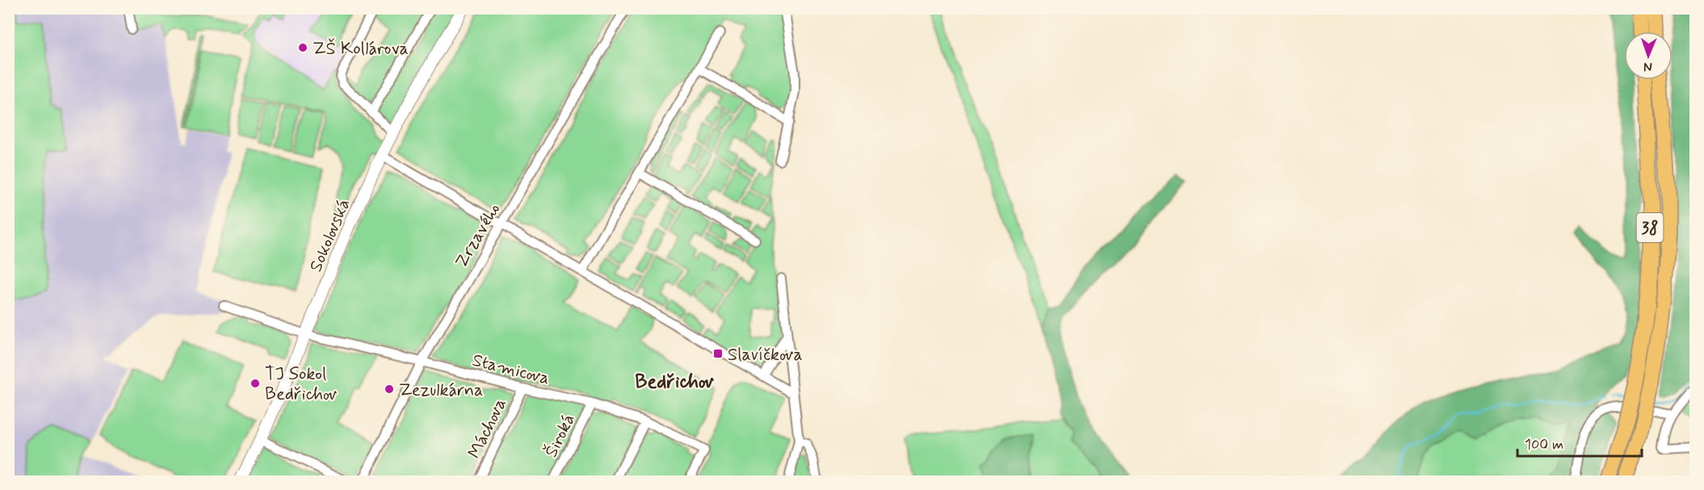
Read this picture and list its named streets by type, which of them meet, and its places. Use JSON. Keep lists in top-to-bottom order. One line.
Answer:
{"streets":{"highway":["38"],"street":["Sokolovská","Zrzavého","Stamicova","Máchova","Široká"]},"crossings":[["Sokolovská","Stamicova"],["Zrzavého","Stamicova"],["Stamicova","Máchova"],["Stamicova","Široká"]],"districts":["Bedřichov"],"places":{"other":["ZŠ Kollárova","TJ Sokol Bedřichov","Zezulkárna"],"transit":["Slavíčkova"]},"scale_bar":"100 m","north":"bottom"}
